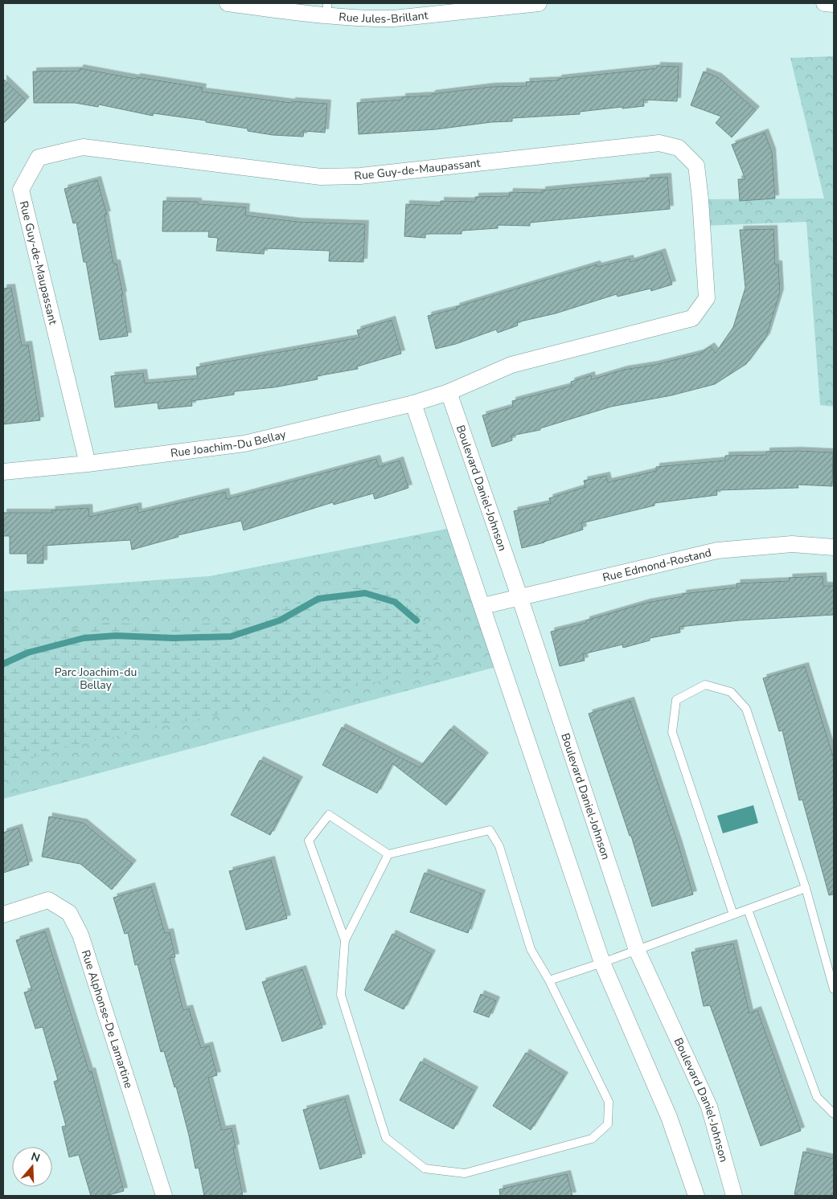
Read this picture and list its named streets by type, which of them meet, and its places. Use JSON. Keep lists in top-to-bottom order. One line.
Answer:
{"streets":{"street":["Rue Jules-Brillant","Rue Guy-de-Maupassant","Rue Joachim-Du Bellay","Boulevard Daniel-Johnson","Rue Edmond-Rostand","Rue Alphonse-De Lamartine"]},"crossings":[["Rue Guy-de-Maupassant","Rue Joachim-Du Bellay"],["Rue Guy-de-Maupassant","Boulevard Daniel-Johnson"],["Rue Joachim-Du Bellay","Boulevard Daniel-Johnson"],["Boulevard Daniel-Johnson","Rue Edmond-Rostand"]],"parks":["Parc Joachim-du Bellay"],"north":"top"}
